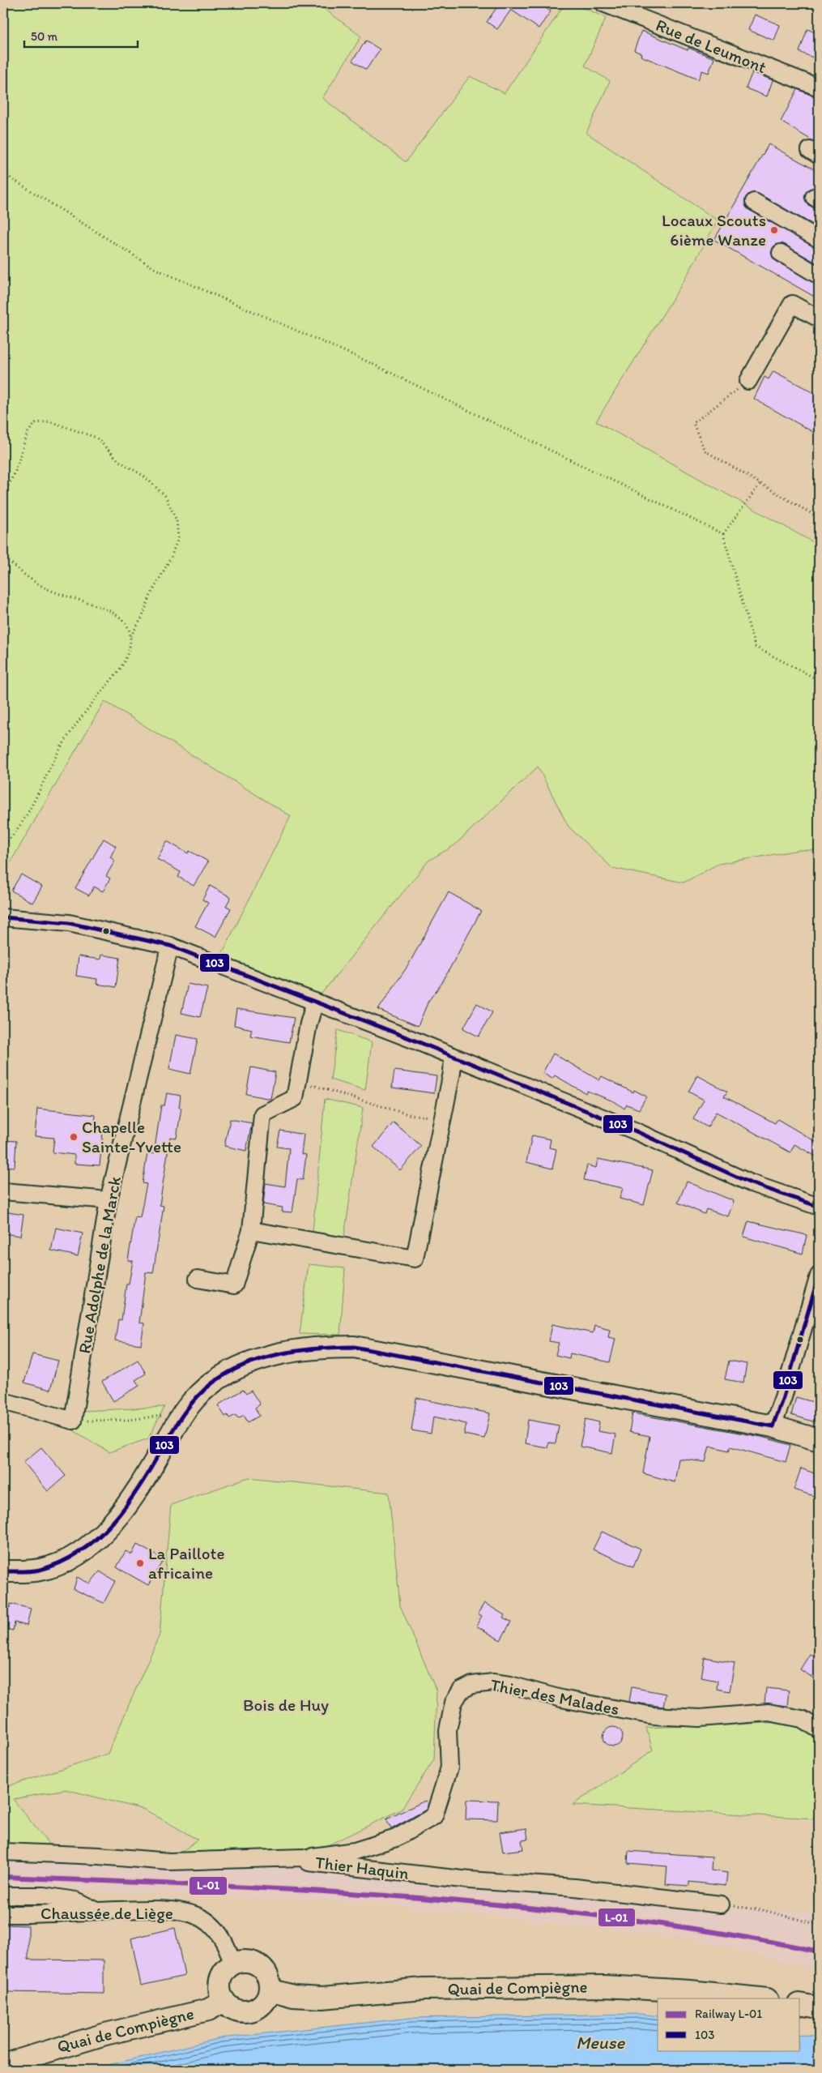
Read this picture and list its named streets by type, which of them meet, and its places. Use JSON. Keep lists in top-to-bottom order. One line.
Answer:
{"streets":{"main road":["Quai de Compiègne"],"street":["Rue de Leumont","Rue Adolphe de la Marck","Thier des Malades","Thier Haquin","Chaussée de Liège"]},"crossings":[["Thier des Malades","Thier Haquin"],["Chaussée de Liège","Quai de Compiègne"]],"water":["Meuse"],"parks":["Bois de Huy"],"places":["Locaux Scouts 6ième Wanze","Chapelle Sainte-Yvette","La Paillote africaine"],"lines":["transit line 103","rail line L-01"],"legend":["Railway L-01","103"],"scale_bar":"50 m"}
